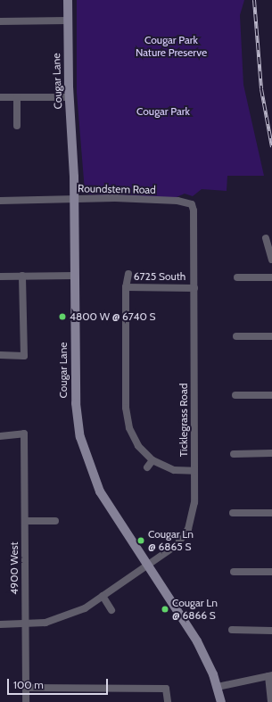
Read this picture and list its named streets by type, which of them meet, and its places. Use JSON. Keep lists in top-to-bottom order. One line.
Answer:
{"streets":{"main road":["Cougar Lane"],"street":["Roundstem Road","6725 South","Ticklegrass Road","4900 West"]},"crossings":[["Cougar Lane","Roundstem Road"],["Cougar Lane","Ticklegrass Road"],["Roundstem Road","Ticklegrass Road"],["6725 South","Ticklegrass Road"],["Ticklegrass Road","4900 West"]],"parks":["Cougar Park Nature Preserve","Cougar Park"],"places":["4800 W @ 6740 S","Cougar Ln @ 6865 S","Cougar Ln @ 6866 S"],"scale_bar":"100 m"}
